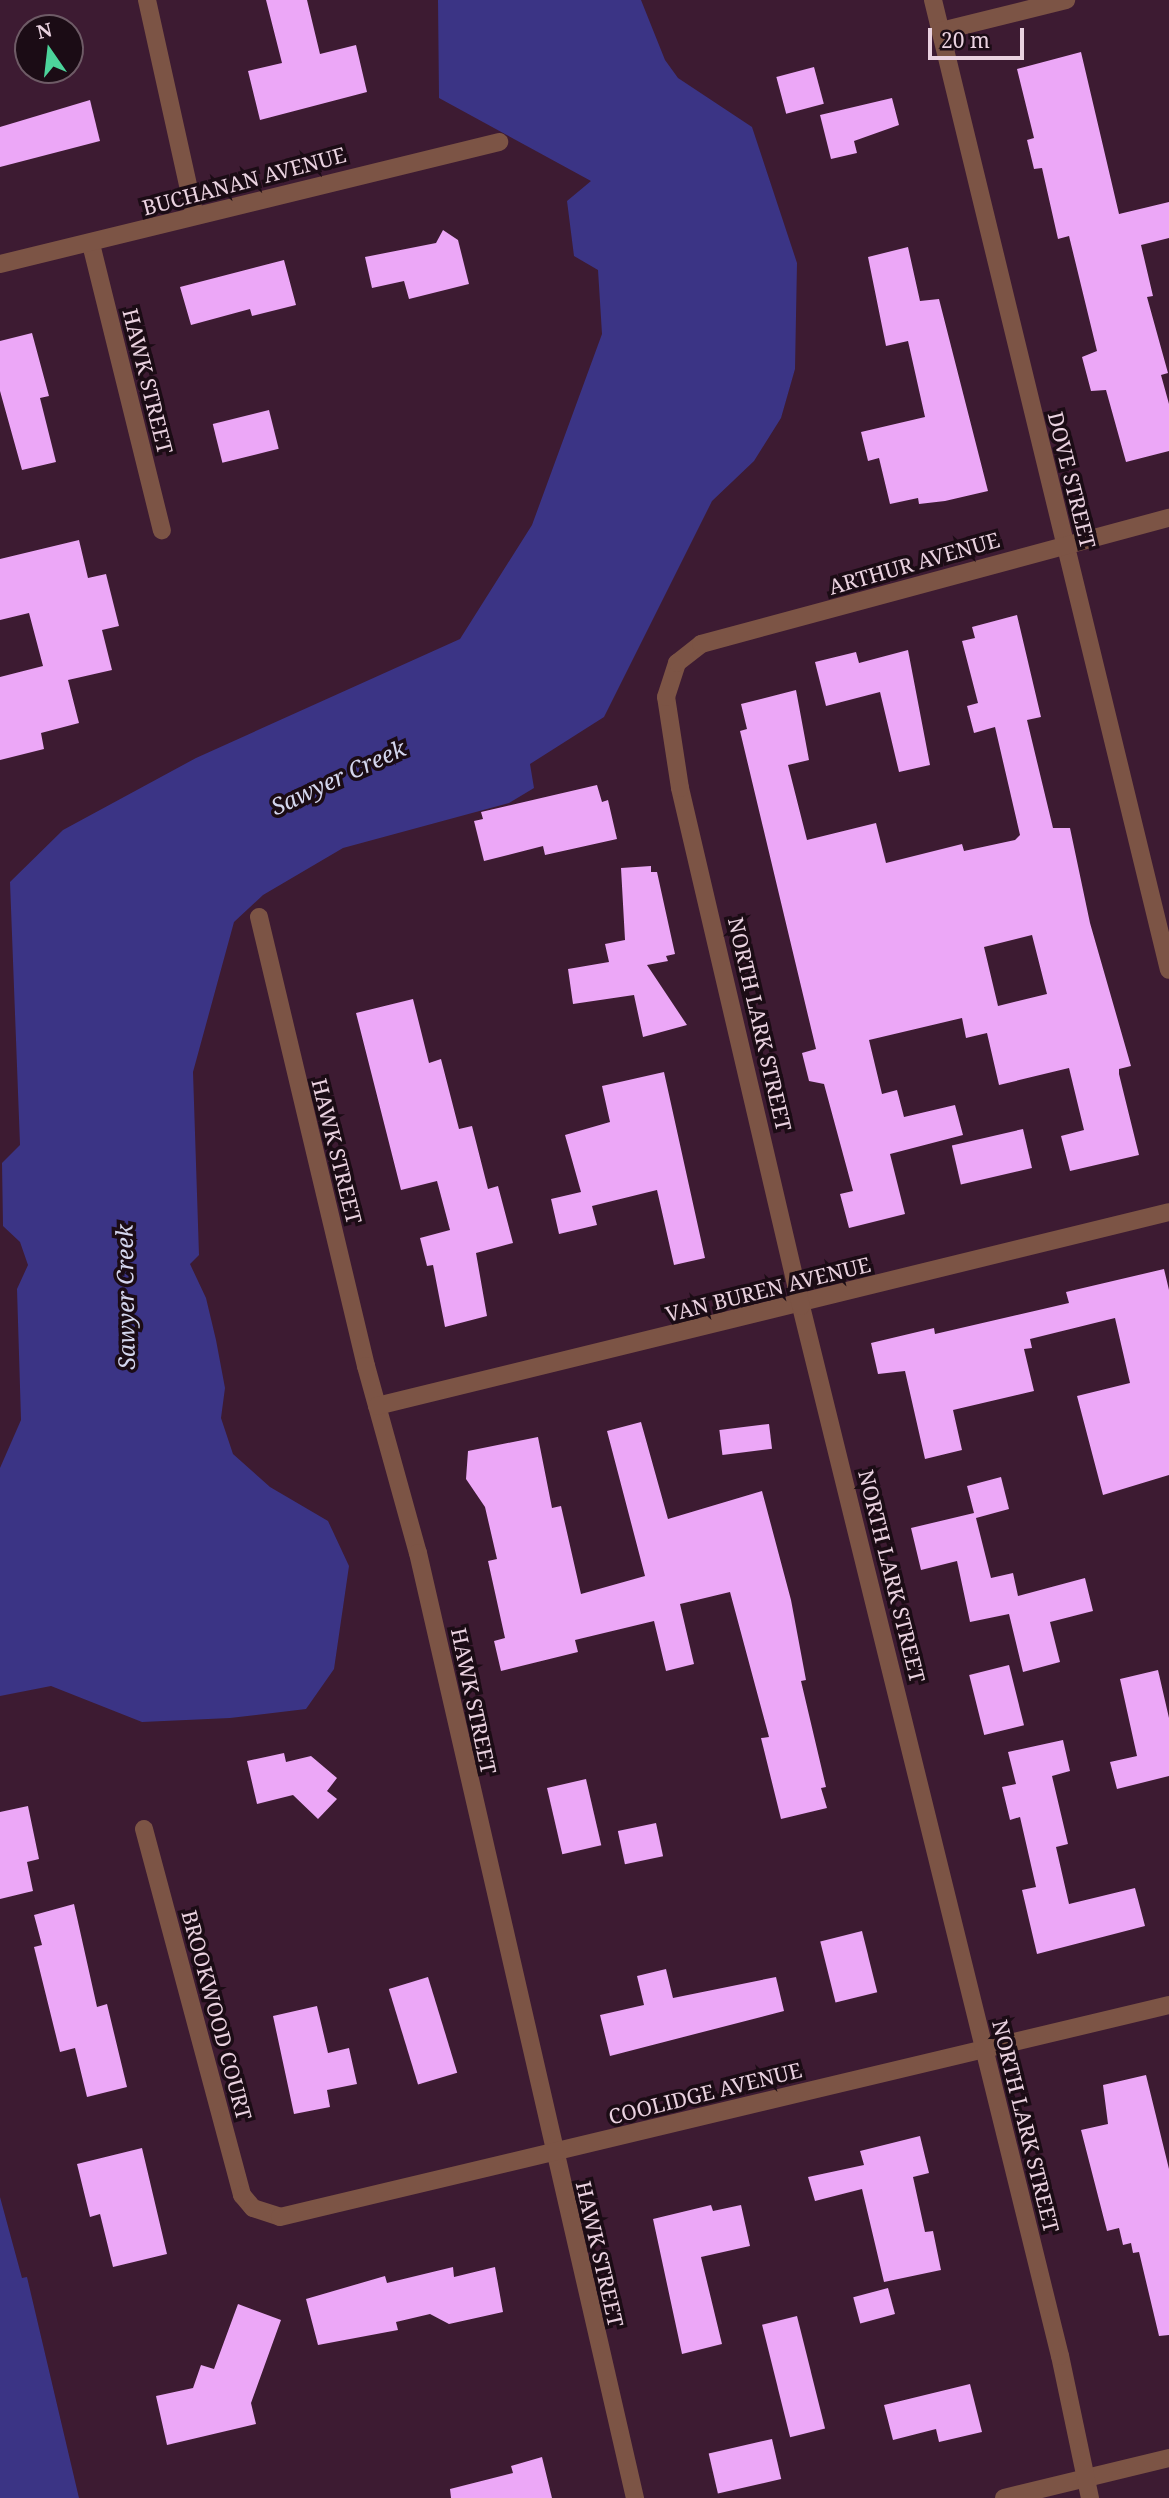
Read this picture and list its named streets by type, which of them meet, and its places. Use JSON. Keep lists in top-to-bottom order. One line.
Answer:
{"streets":{"street":["BUCHANAN AVENUE","HAWK STREET","DOVE STREET","ARTHUR AVENUE","NORTH LARK STREET","VAN BUREN AVENUE","BROOKWOOD COURT","COOLIDGE AVENUE"]},"crossings":[["BUCHANAN AVENUE","HAWK STREET"],["HAWK STREET","VAN BUREN AVENUE"],["HAWK STREET","COOLIDGE AVENUE"],["DOVE STREET","ARTHUR AVENUE"],["ARTHUR AVENUE","NORTH LARK STREET"],["NORTH LARK STREET","VAN BUREN AVENUE"],["NORTH LARK STREET","COOLIDGE AVENUE"],["BROOKWOOD COURT","COOLIDGE AVENUE"]],"water":["Sawyer Creek"],"scale_bar":"20 m","north":"top"}
